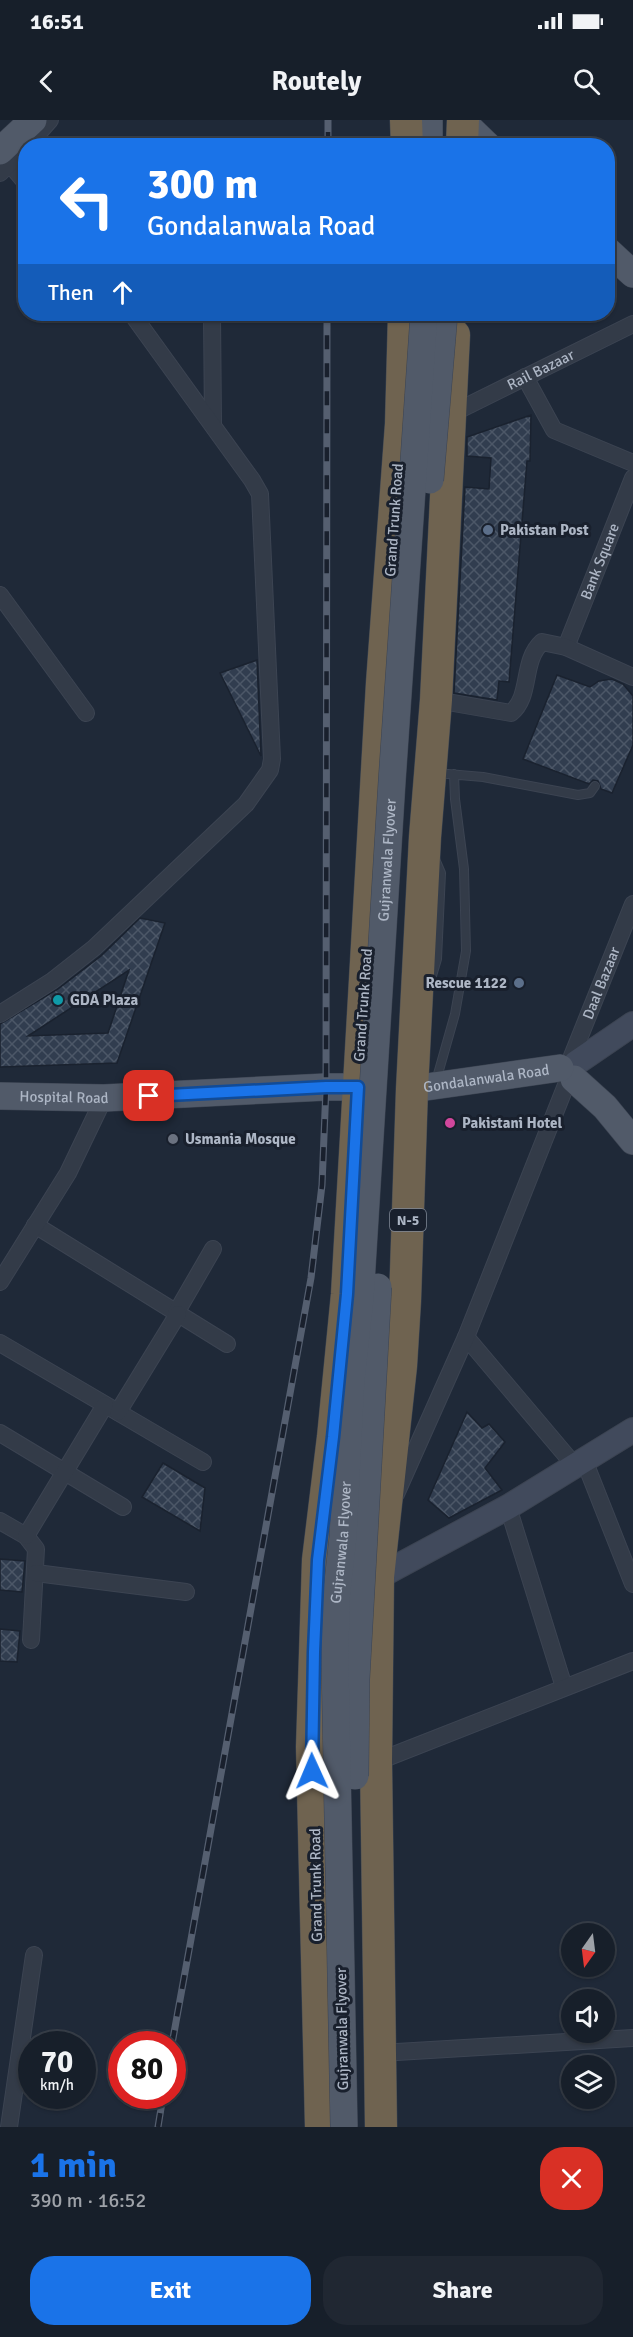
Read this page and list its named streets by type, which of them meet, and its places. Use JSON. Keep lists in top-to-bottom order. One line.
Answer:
{"streets":{"highway":["Grand Trunk Road","N-5"],"main road":["Gujranwala Flyover","Gondalanwala Road","Hospital Road"],"street":["Rail Bazaar","Bank Square","Daal Bazaar"]},"crossings":[["Rail Bazaar","N-5"],["Grand Trunk Road","Hospital Road"],["Daal Bazaar","Gondalanwala Road"],["Daal Bazaar","N-5"],["Gondalanwala Road","N-5"]],"places":["Pakistan Post","Rescue 1122","GDA Plaza","Pakistani Hotel","Usmania Mosque"],"north":"bottom","page":{"status":"16:51","header":"Routely","turn":["300 m","Gondalanwala Road"],"then":"Then","speed":"70 km/h","limit":"80","heading":["1 min","390 m · 16:52"],"buttons":["Exit","Share"]}}
